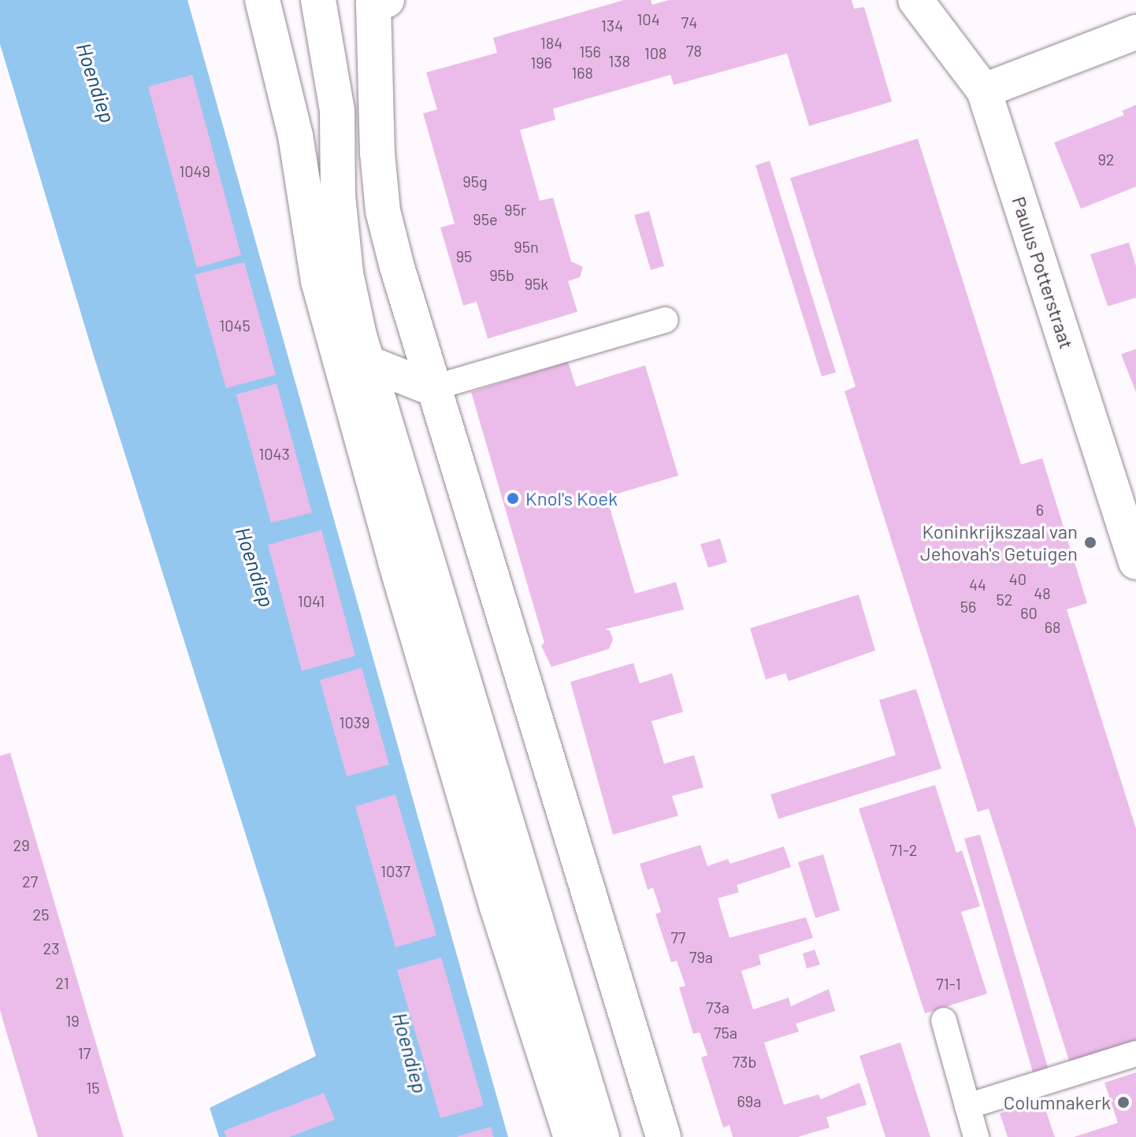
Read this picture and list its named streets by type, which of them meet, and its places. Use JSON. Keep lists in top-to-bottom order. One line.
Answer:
{"streets":{"main road":["Paulus Potterstraat"]},"water":["Hoendiep"],"places":["Knol's Koek","Koninkrijkszaal van Jehovah's Getuigen","Columnakerk"],"house_numbers":["104","74","134","184","78","156","108","138","196","168","92","1049","95g","95r","95e","95n","95","95b","95k","1045","1043","6","40","44","48","52","1041","56","60","68","1039","29","71-2","1037","27","25","77","23","79a","21","71-1","73a","19","75a","17","73b","15","69a"]}
